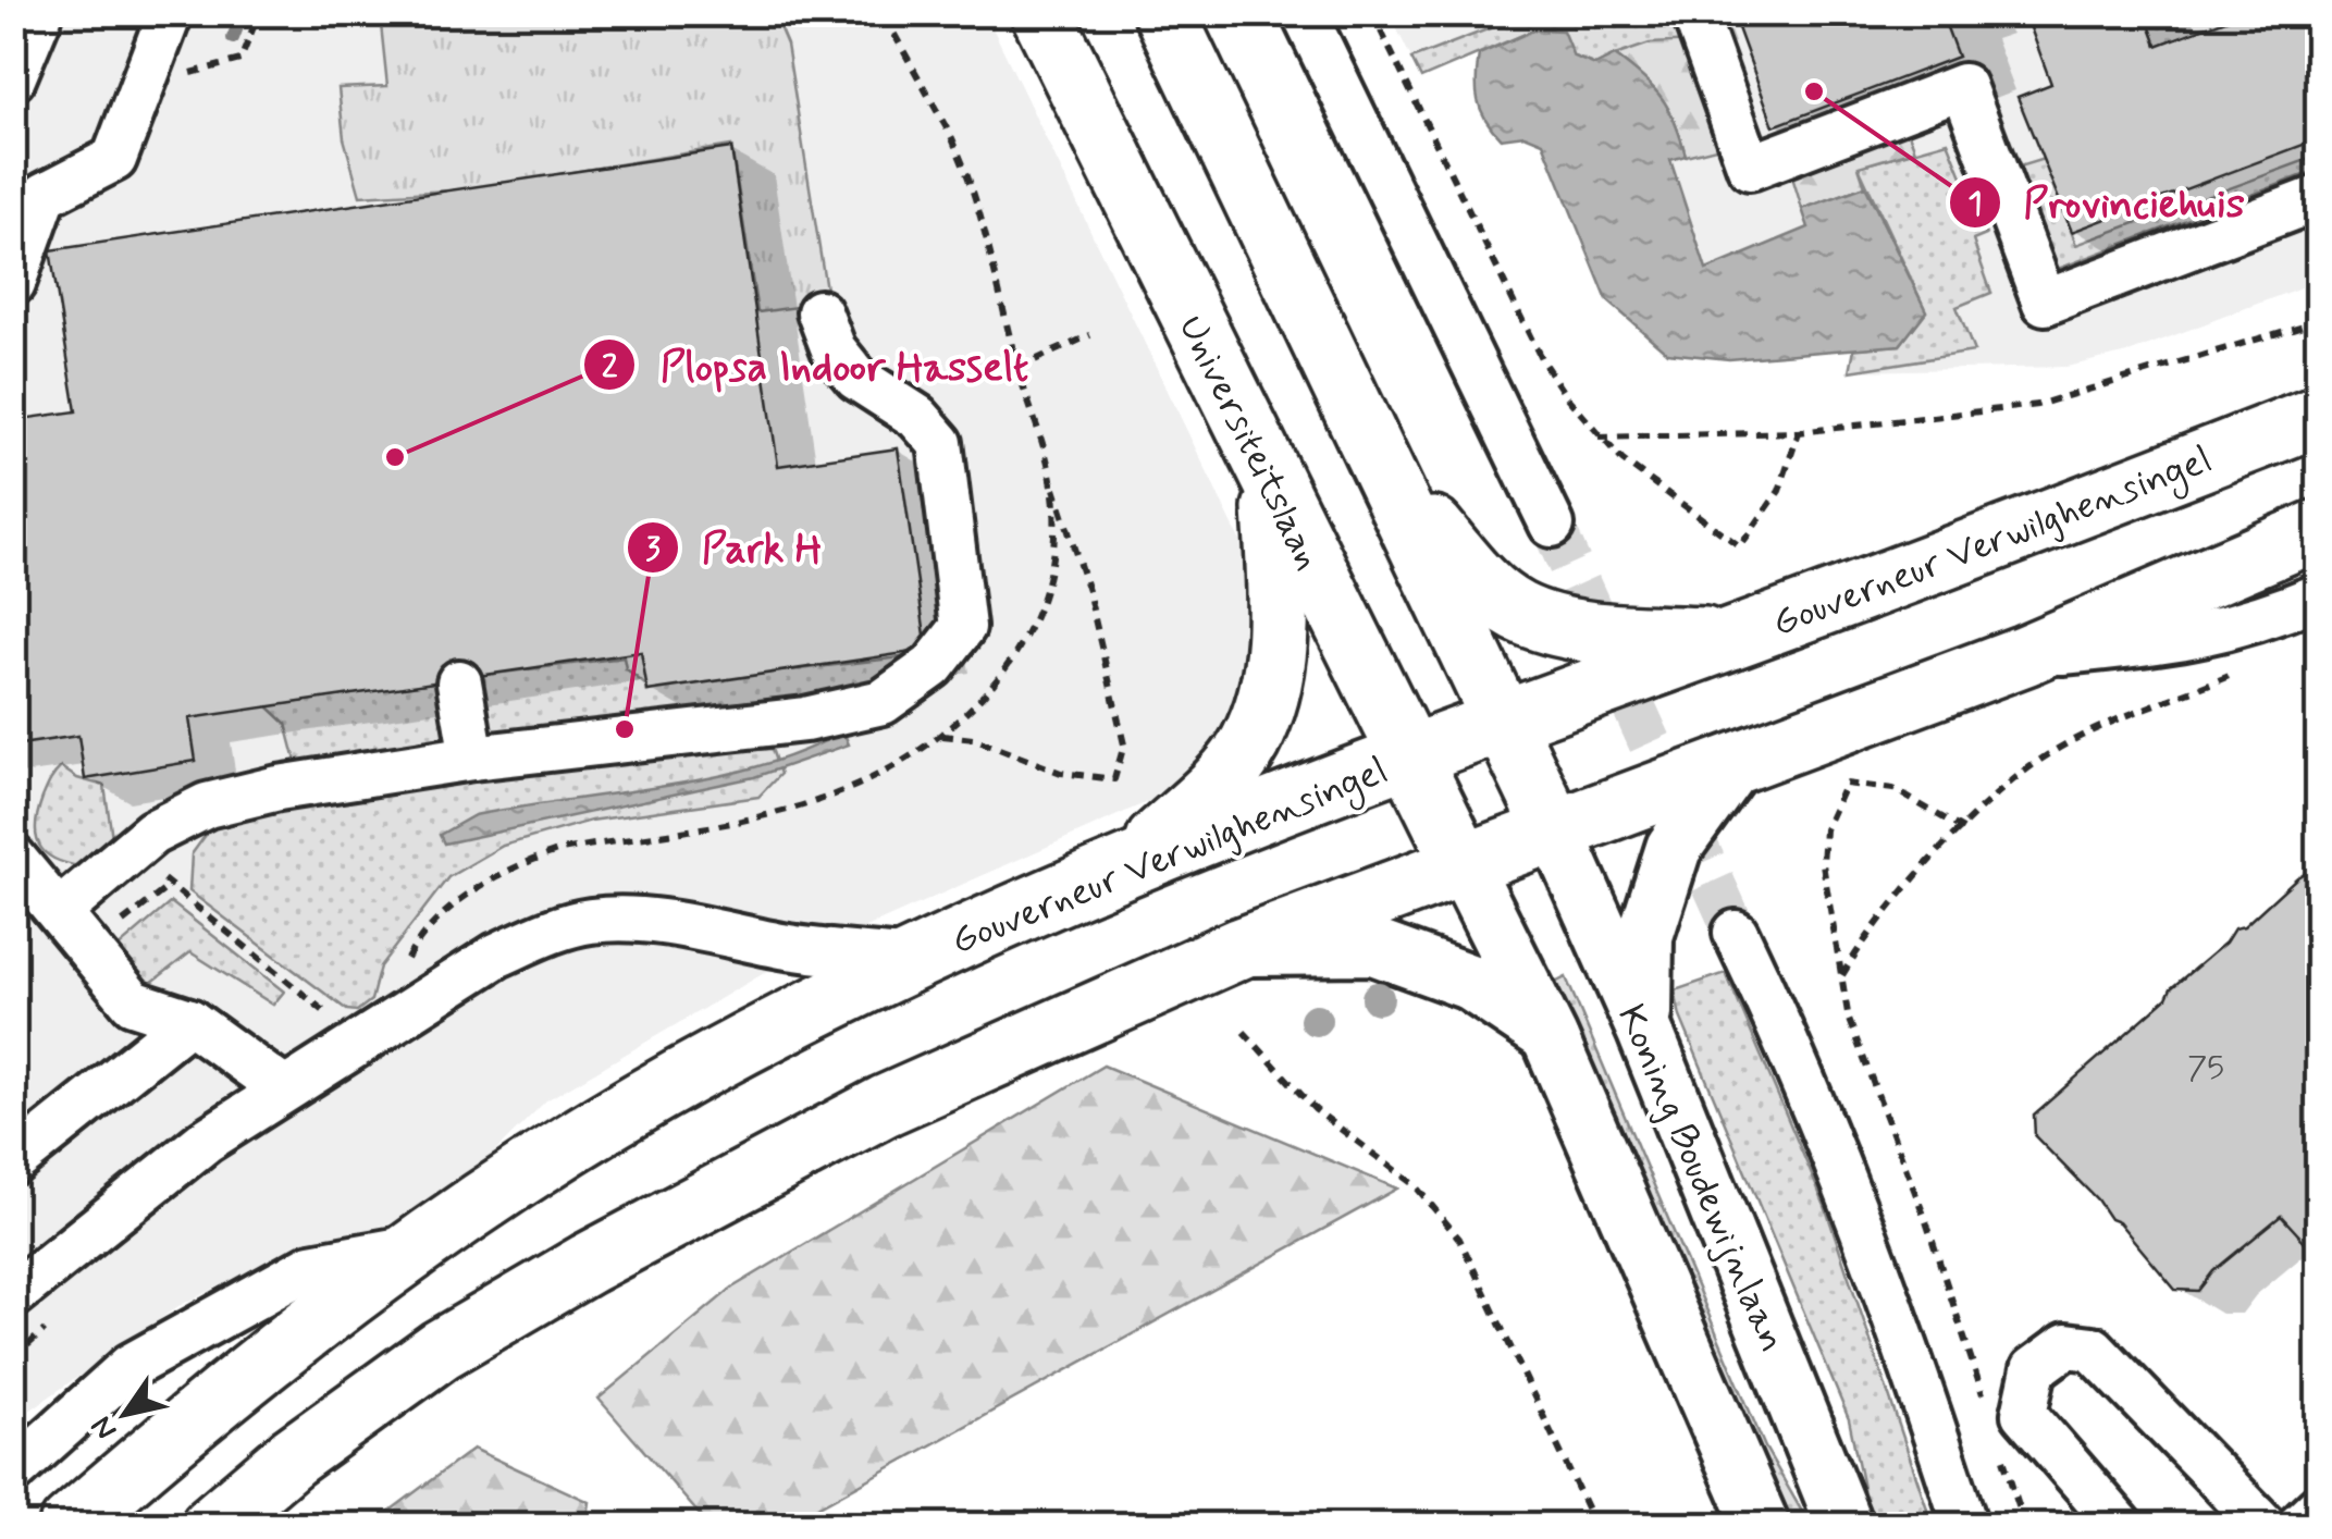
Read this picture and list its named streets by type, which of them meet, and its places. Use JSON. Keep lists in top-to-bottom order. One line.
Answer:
{"streets":{"highway":["Universiteitslaan","Gouverneur Verwilghensingel"],"main road":["Koning Boudewijnlaan"]},"crossings":[["Universiteitslaan","Gouverneur Verwilghensingel"]],"places":["Provinciehuis","Plopsa Indoor Hasselt","Park H"],"house_numbers":["75"],"north":"bottom left"}
